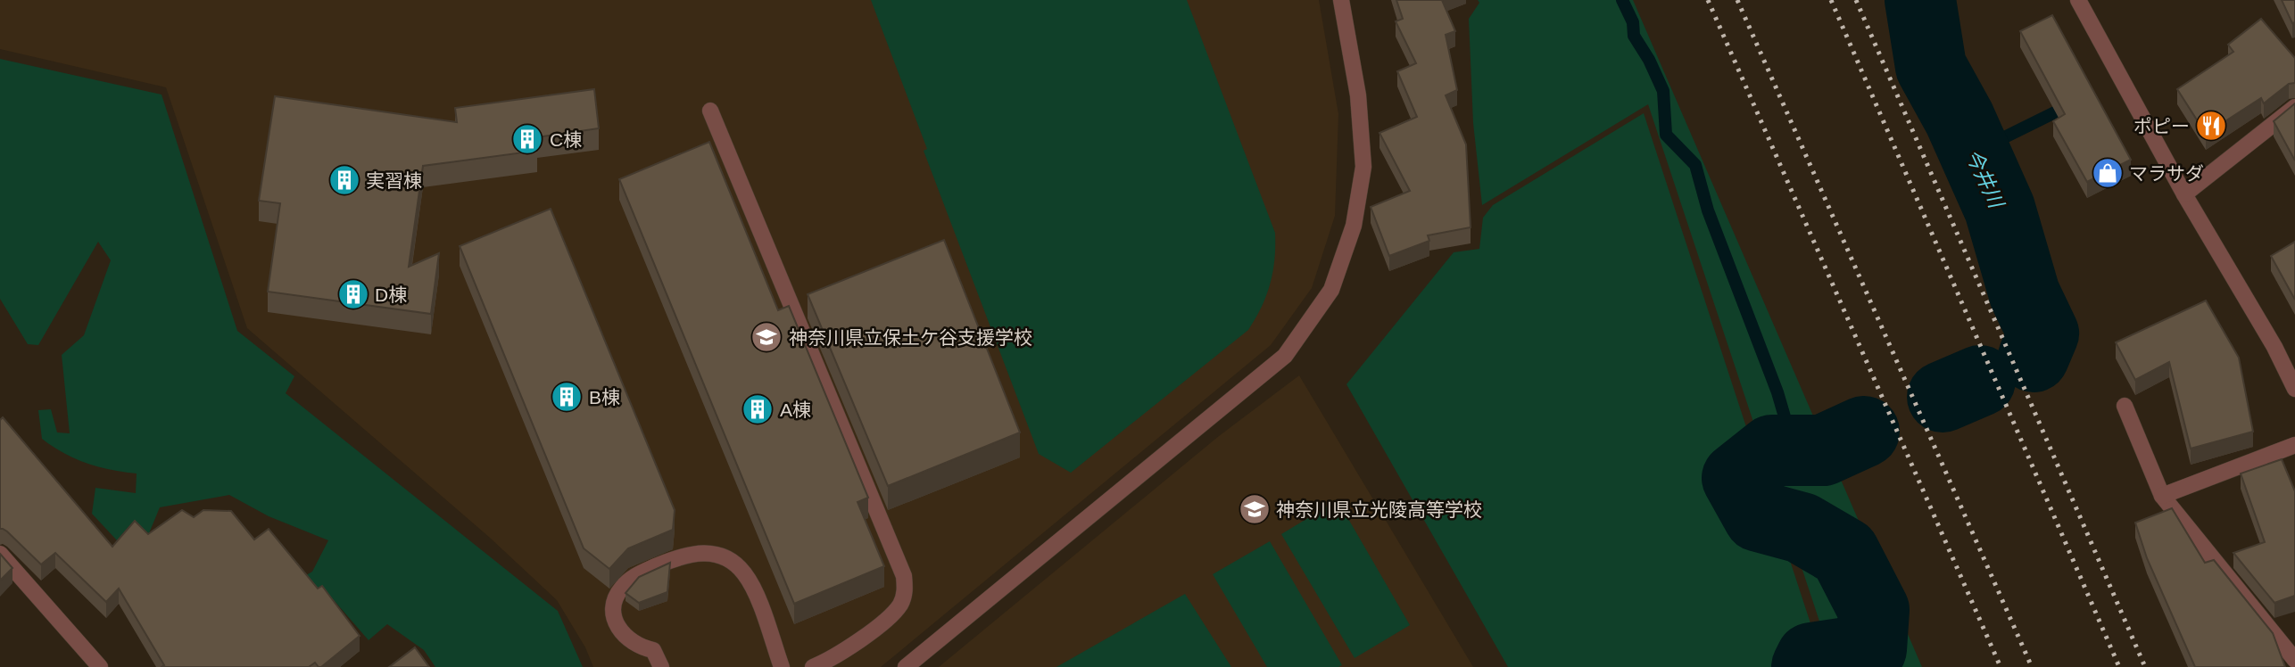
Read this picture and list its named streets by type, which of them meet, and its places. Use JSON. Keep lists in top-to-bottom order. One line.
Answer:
{"water":["今井川"],"places":{"restaurant":["ポピー"],"building":["C棟","実習棟","D棟","B棟","A棟"],"shop":["マラサダ"],"school or university":["神奈川県立保土ケ谷支援学校","神奈川県立光陵高等学校"]}}
